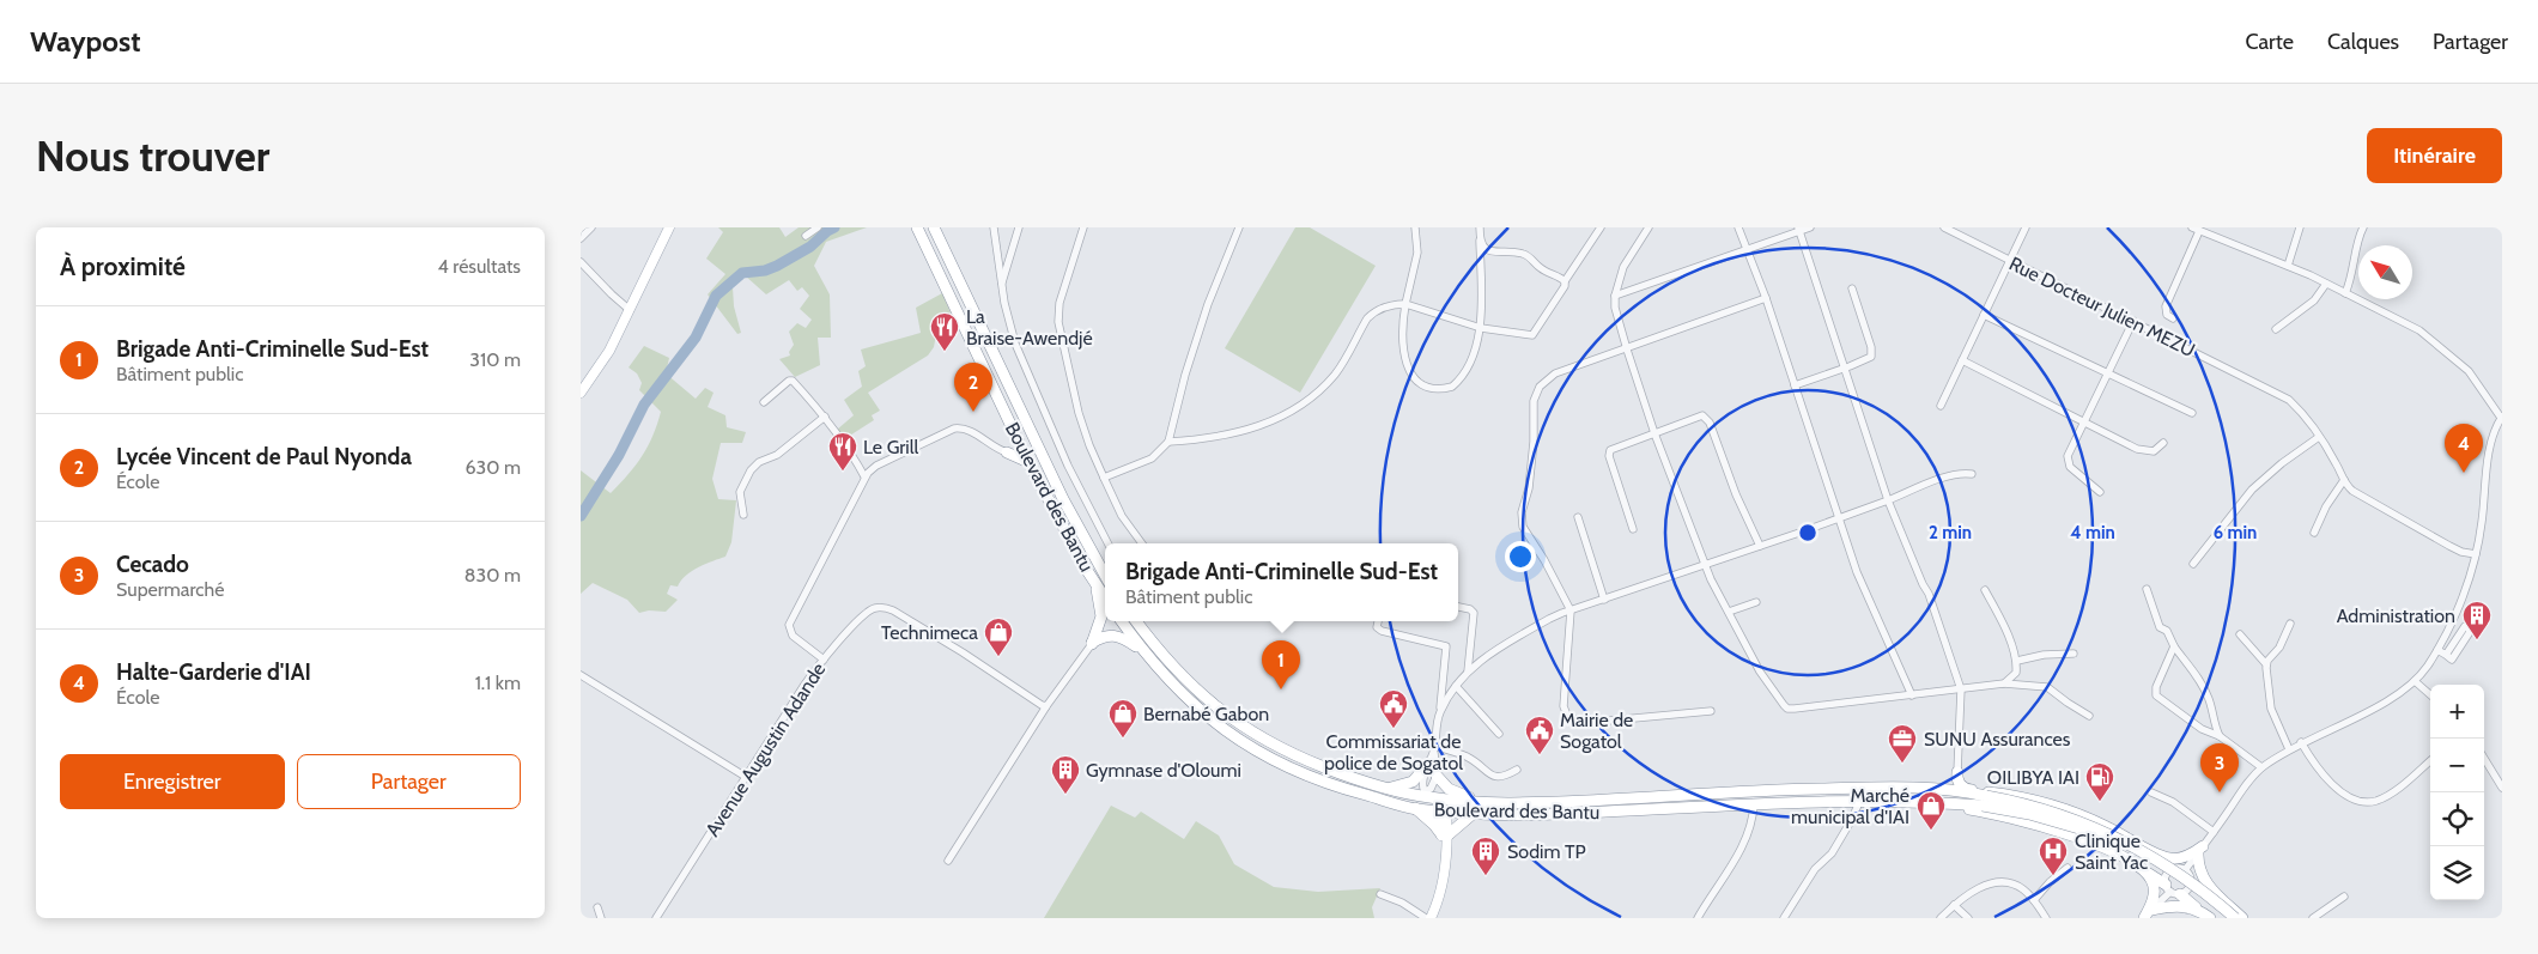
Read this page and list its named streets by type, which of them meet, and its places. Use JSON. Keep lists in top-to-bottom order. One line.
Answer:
{"streets":{"highway":["Boulevard des Bantu"],"street":["Rue Docteur Julien MEZU","Avenue Augustin Adande"]},"places":{"restaurant":["La Braise-Awendjé","Le Grill"],"building":["Administration","Gymnase d'Oloumi","Sodim TP"],"shop":["Technimeca","Bernabé Gabon","Marché municipal d'IAI"],"public building":["Commissariat de police de Sogatol","Mairie de Sogatol"],"office":["SUNU Assurances"],"fuel station":["OILIBYA IAI"],"hospital":["Clinique Saint Yac"]},"north":"top left","page":{"header":"Waypost","nav":["Carte","Calques","Partager"],"buttons":["Itinéraire",["Enregistrer","Partager"]],"title":"Nous trouver","heading":["À proximité","4 résultats"],"list":[{"mark":"1","name":"Brigade Anti-Criminelle Sud-Est","note":"Bâtiment public","value":"310 m"},{"mark":"2","name":"Lycée Vincent de Paul Nyonda","note":"École","value":"630 m"},{"mark":"3","name":"Cecado","note":"Supermarché","value":"830 m"},{"mark":"4","name":"Halte-Garderie d'IAI","note":"École","value":"1.1 km"}],"pins":["2","4","1","3"],"popup":["Brigade Anti-Criminelle Sud-Est","Bâtiment public"],"map_buttons":["+","−"]},"rings":["2 min","4 min","6 min"]}
